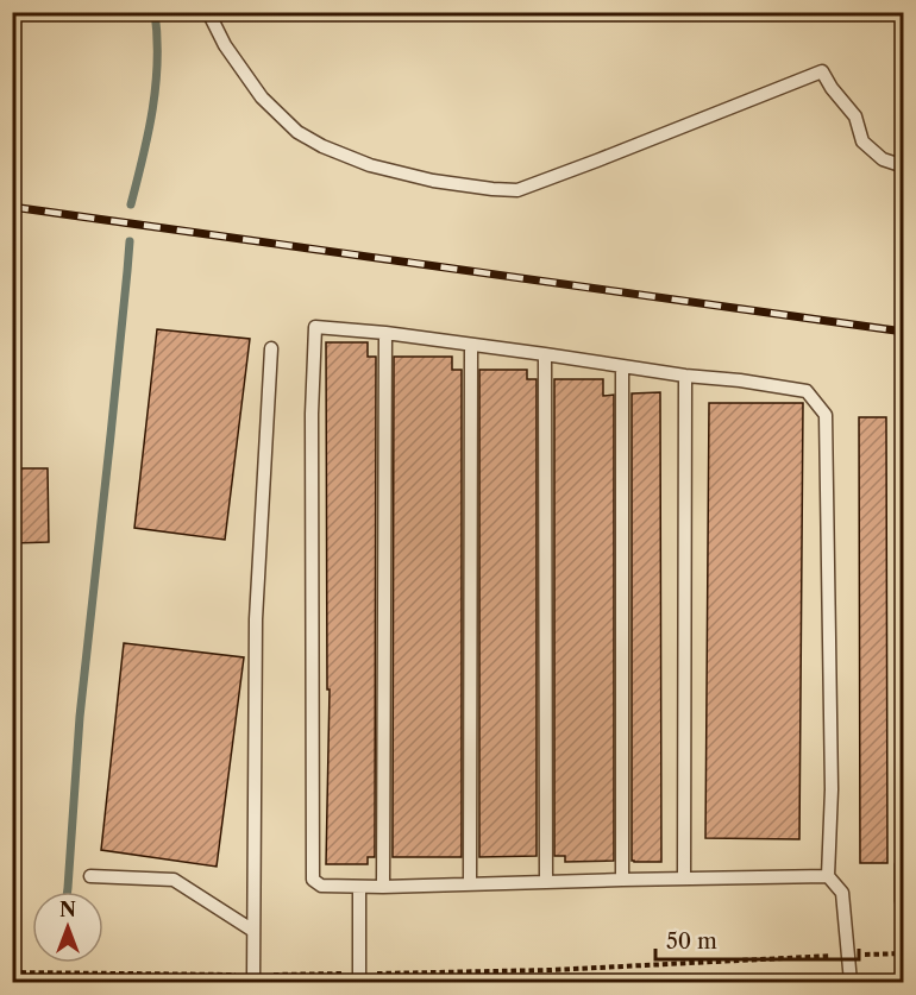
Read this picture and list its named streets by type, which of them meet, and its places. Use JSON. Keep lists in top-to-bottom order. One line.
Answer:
{"scale_bar":"50 m","north":"top"}
